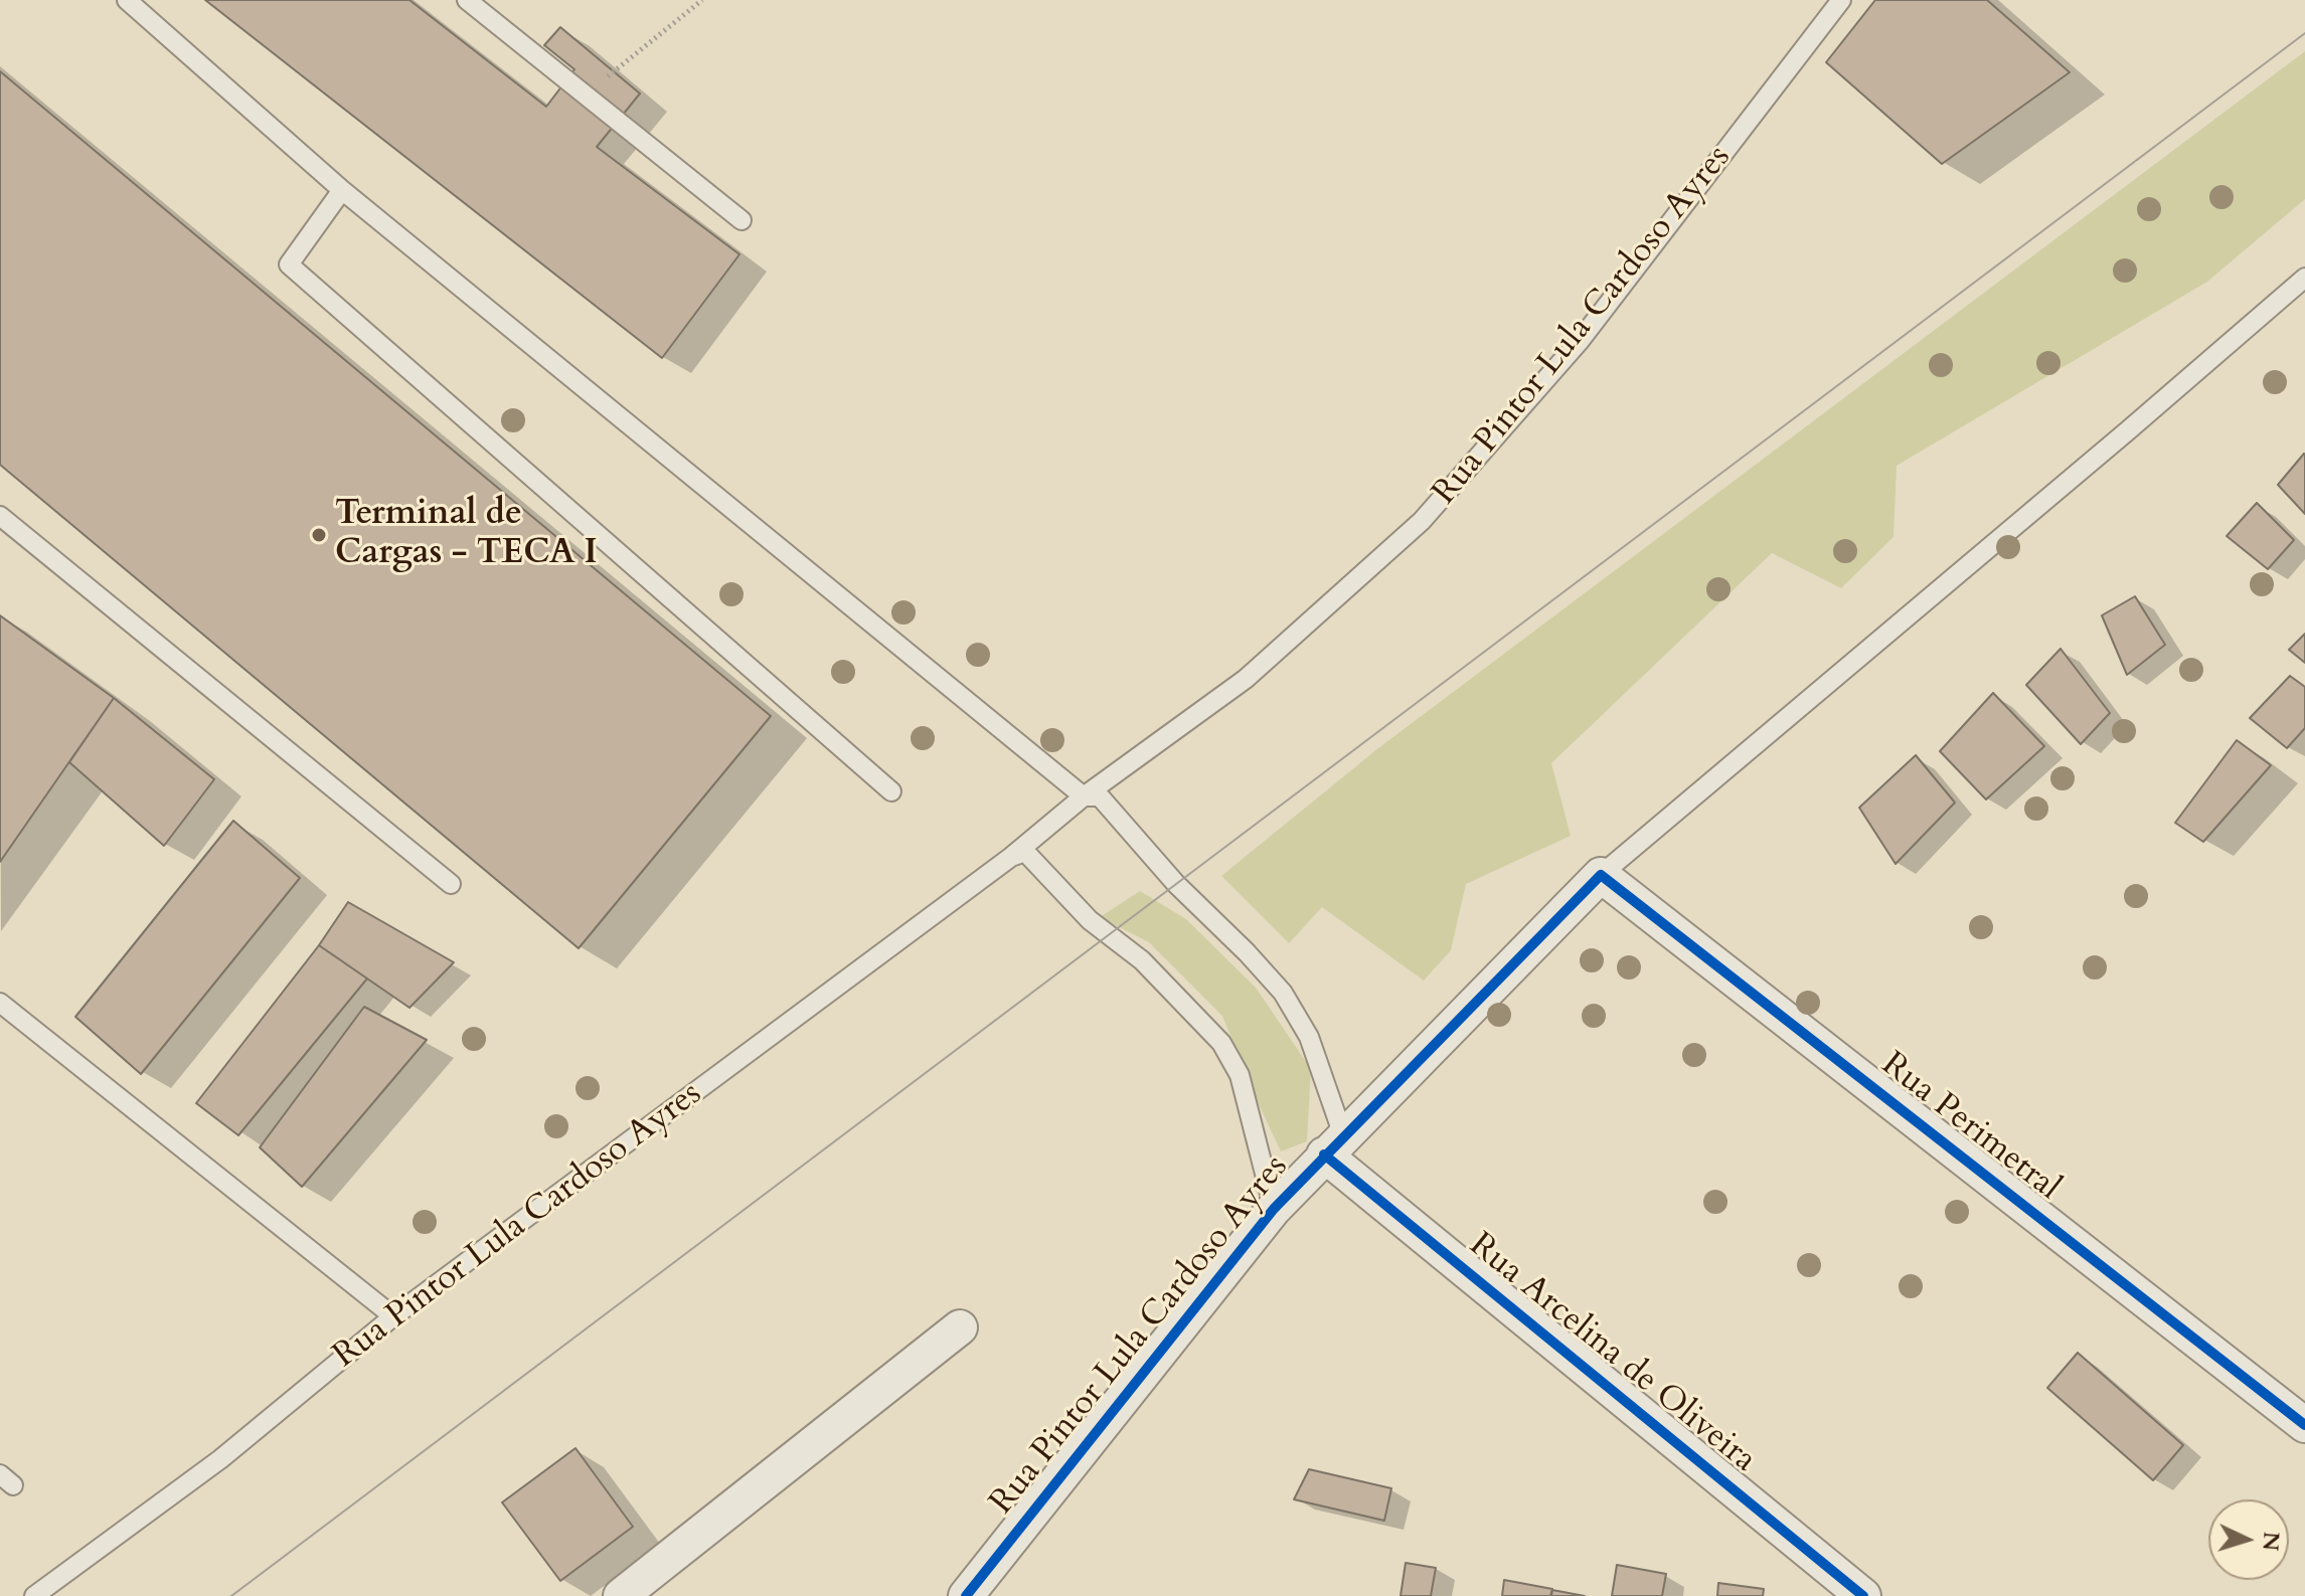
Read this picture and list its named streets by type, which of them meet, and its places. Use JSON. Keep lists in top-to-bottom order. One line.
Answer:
{"streets":{"street":["Rua Pintor Lula Cardoso Ayres","Rua Perimetral","Rua Arcelina de Oliveira"]},"crossings":[["Rua Pintor Lula Cardoso Ayres","Rua Perimetral"],["Rua Pintor Lula Cardoso Ayres","Rua Arcelina de Oliveira"]],"places":["Terminal de Cargas - TECA I"],"north":"right"}
